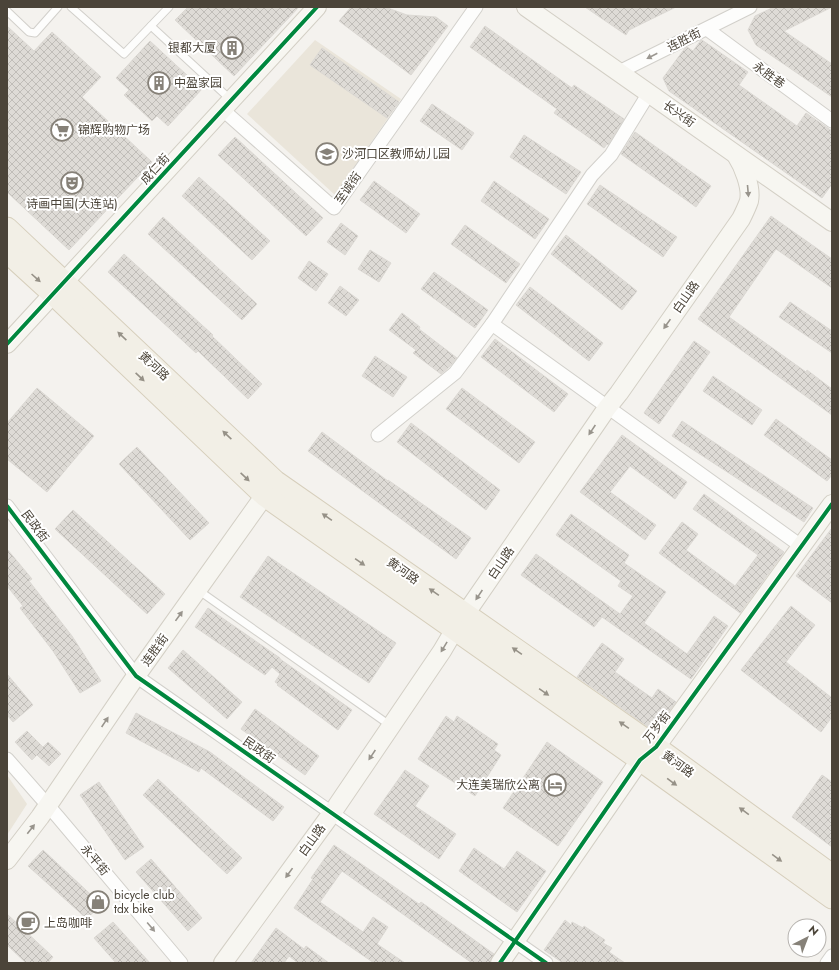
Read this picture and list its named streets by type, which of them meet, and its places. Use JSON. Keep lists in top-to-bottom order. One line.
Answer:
{"streets":{"main road":["连胜街","长兴街","成仁街","白山路","黄河路","万岁街"],"street":["永胜巷","至诚街","民政街","永平街"]},"crossings":[["连胜街","永胜巷"],["连胜街","长兴街"],["连胜街","黄河路"],["连胜街","民政街"],["连胜街","永平街"],["长兴街","白山路"],["成仁街","至诚街"],["成仁街","黄河路"],["白山路","黄河路"],["白山路","民政街"],["黄河路","万岁街"],["民政街","万岁街"]],"one_way":["白山路","永平街"],"places":{"building":["银都大厦","中盈家园"],"supermarket":["锦辉购物广场"],"school or university":["沙河口区教师幼儿园"],"theatre":["诗画中国(大连站)"],"hotel":["大连美瑞欣公离"],"shop":["bicycle club tdx bike"],"cafe":["上岛咖啡"]},"north":"top right"}
